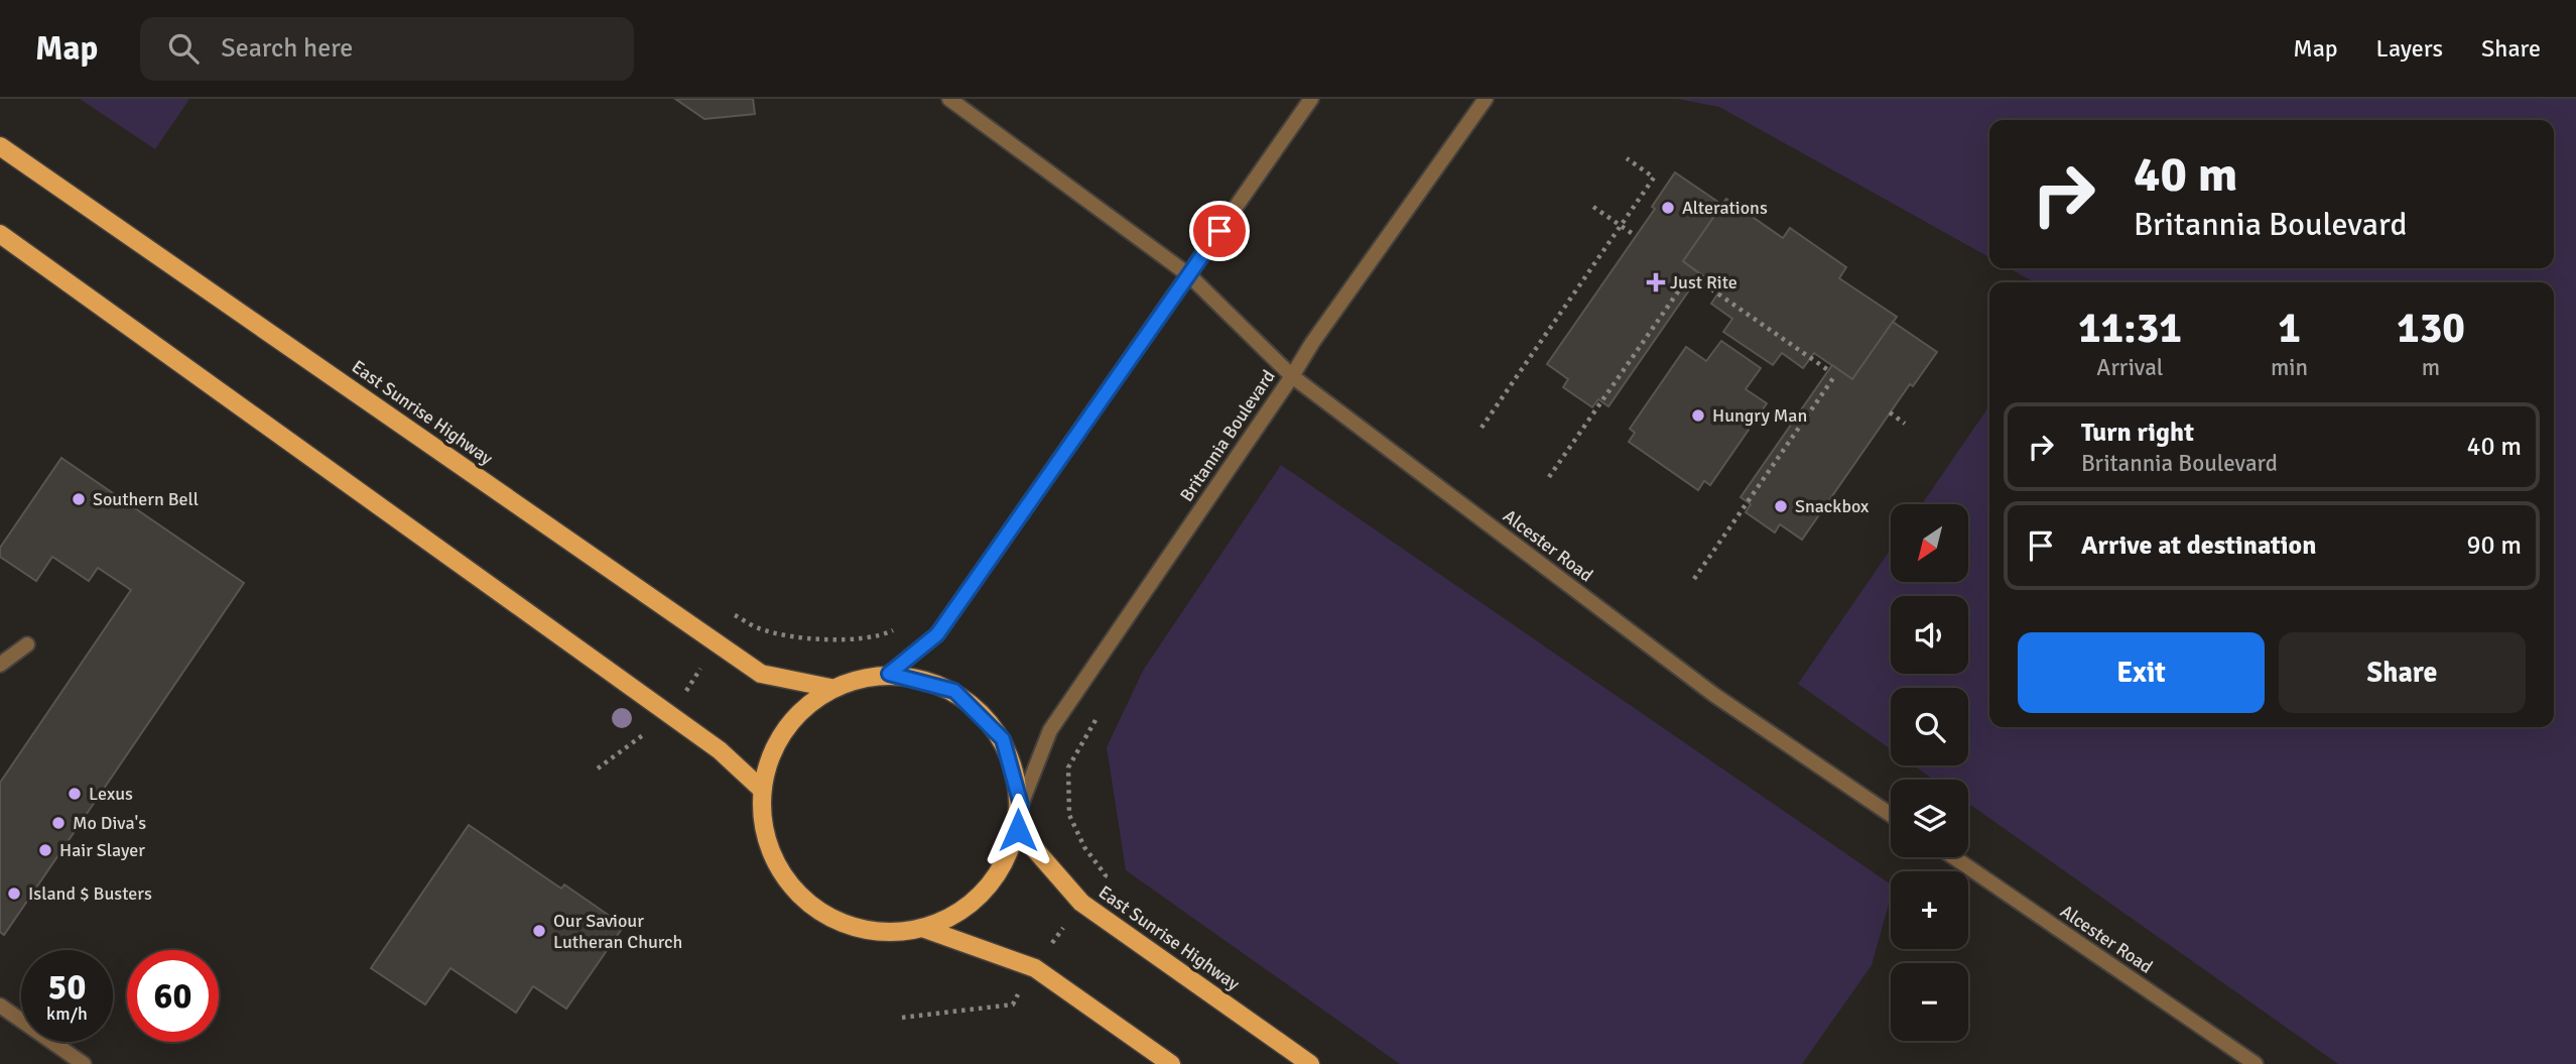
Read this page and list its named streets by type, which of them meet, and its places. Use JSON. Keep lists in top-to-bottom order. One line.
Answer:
{"streets":{"main road":["East Sunrise Highway"],"street":["Britannia Boulevard","Alcester Road"]},"crossings":[["Britannia Boulevard","Alcester Road"]],"places":{"other":["Alterations","Hungry Man","Southern Bell","Snackbox","Lexus","Mo Diva's","Hair Slayer","Island $ Busters","Our Saviour Lutheran Church"],"health":["Just Rite"]},"north":"bottom left","page":{"header":"Map","search":"Search here","nav":["Map","Layers","Share"],"turn":["40 m","Britannia Boulevard"],"eta":["11:31","Arrival","1","min","130","m"],"list":[{"name":"Turn right","note":"Britannia Boulevard","value":"40 m"},{"name":"Arrive at destination","value":"90 m"}],"map_buttons":["+","−"],"buttons":["Exit","Share"],"speed":"50 km/h","limit":"60"}}
